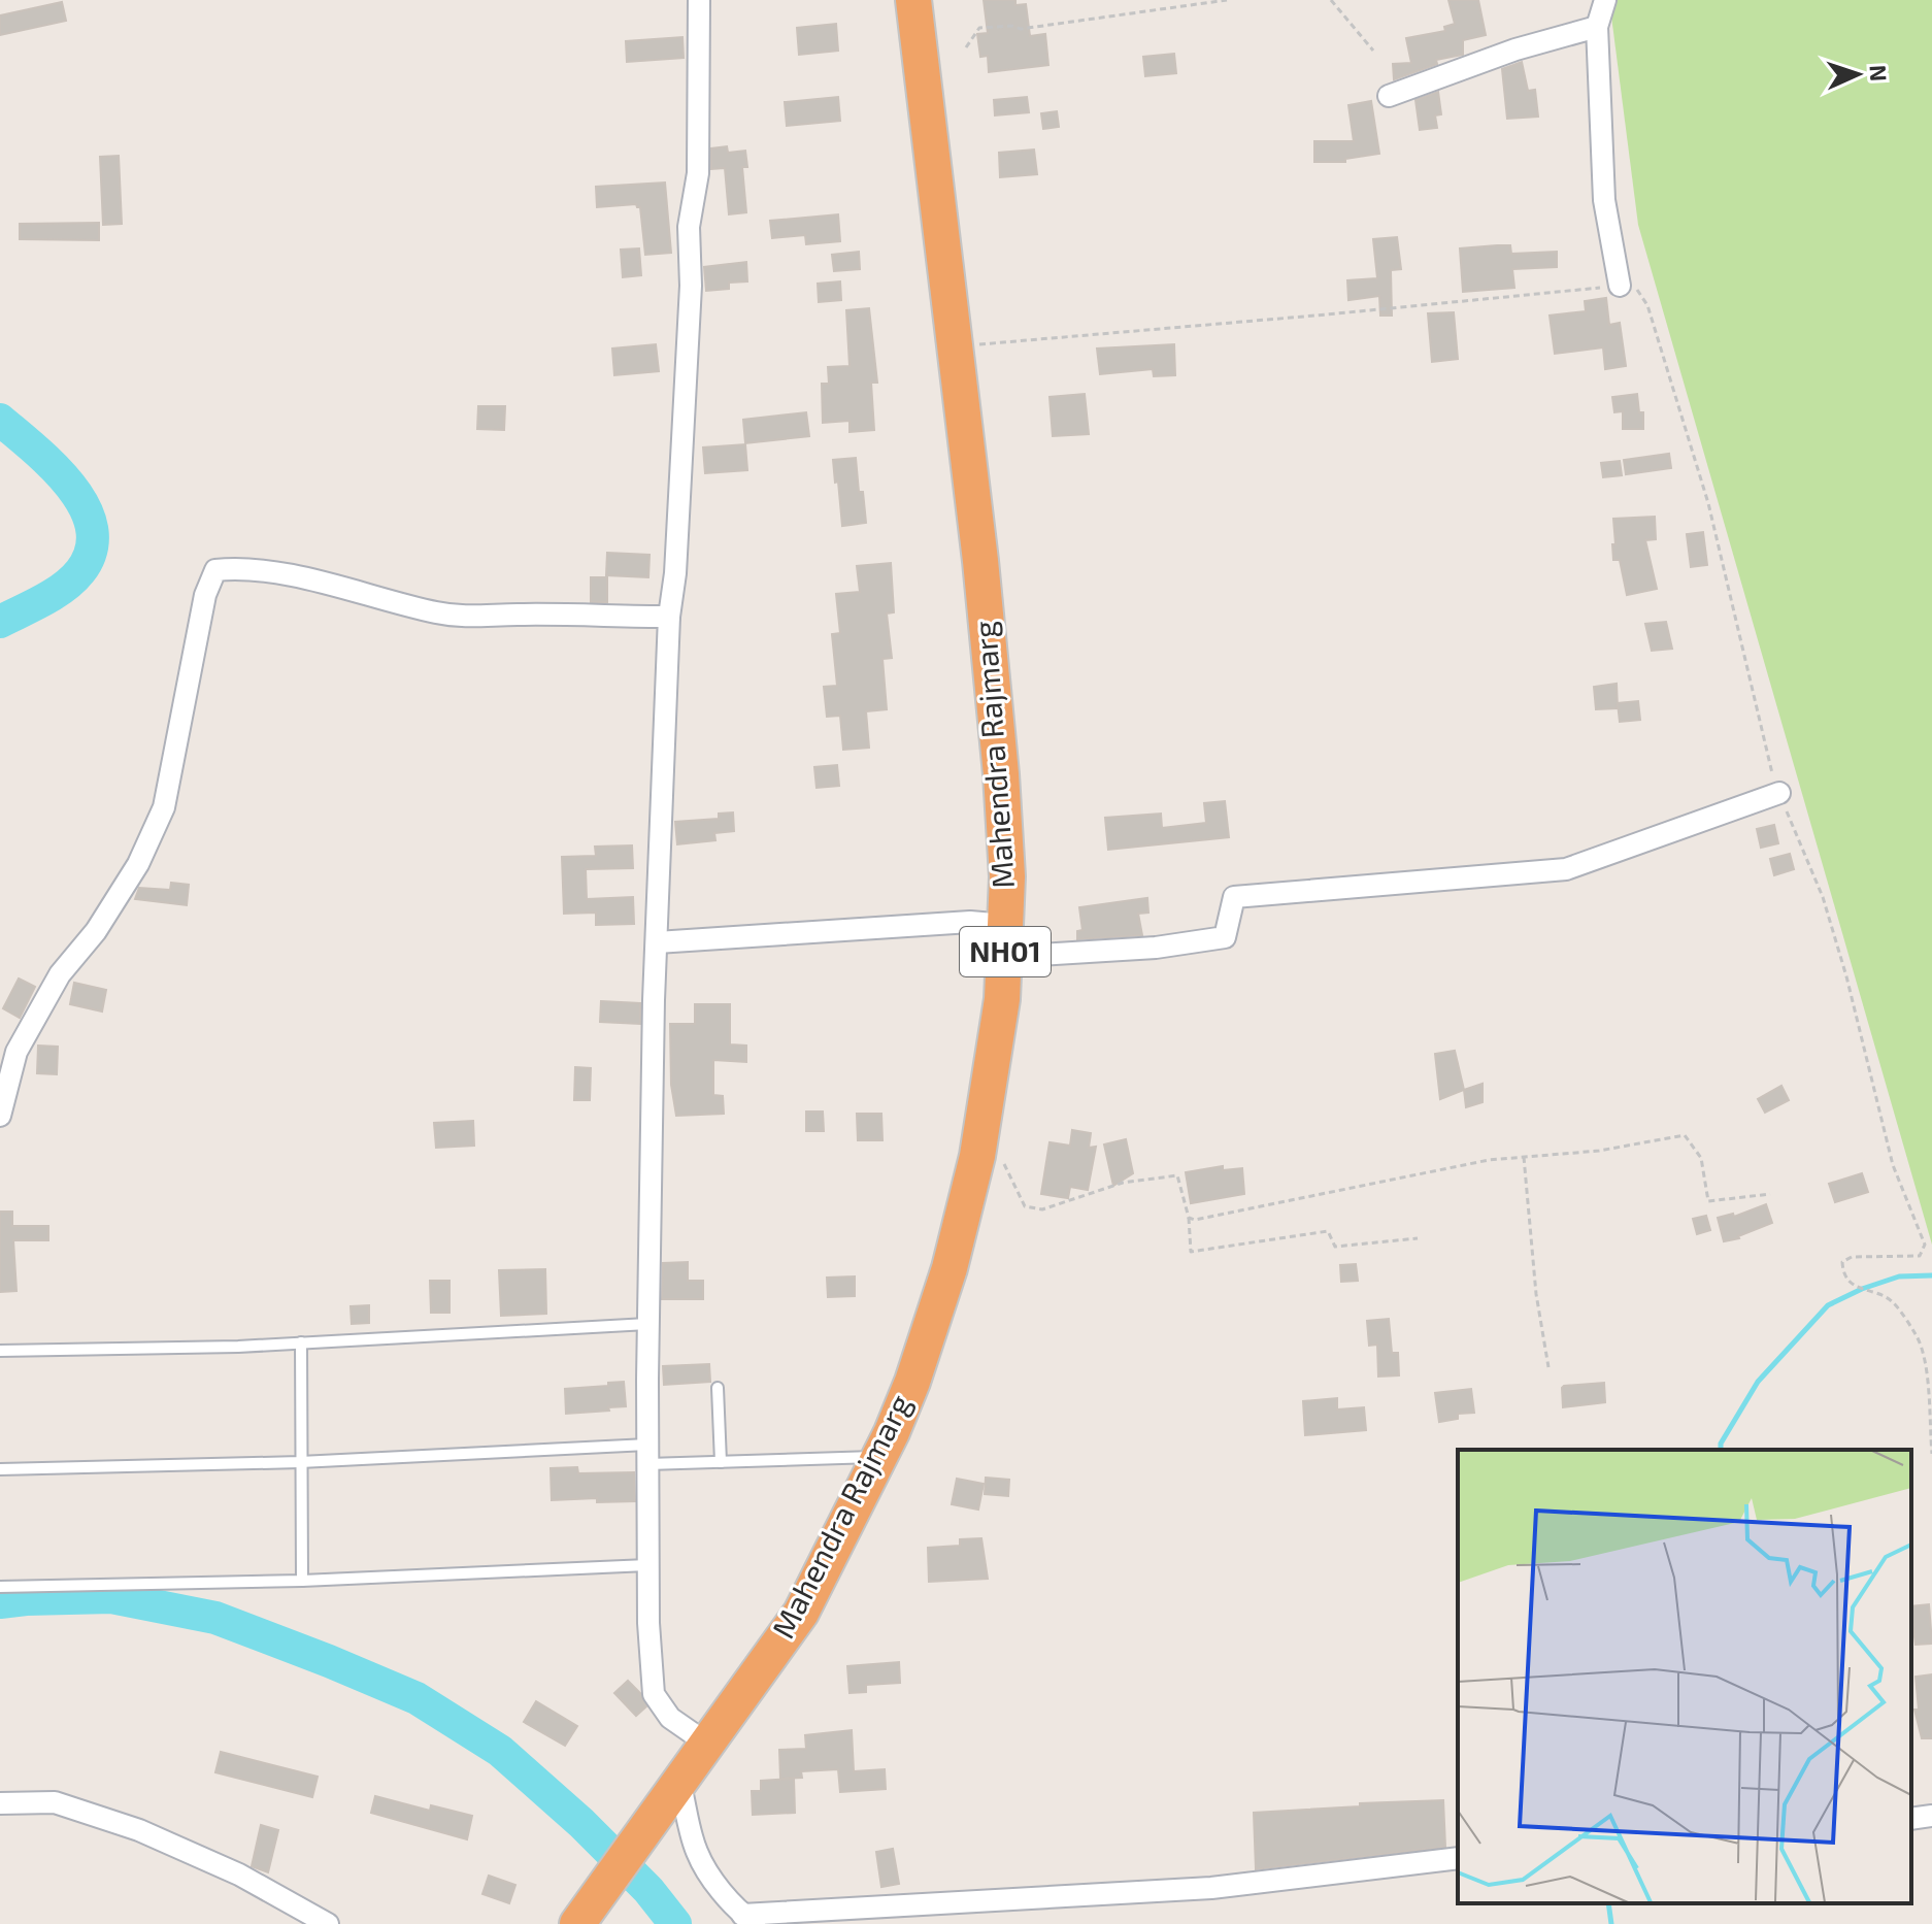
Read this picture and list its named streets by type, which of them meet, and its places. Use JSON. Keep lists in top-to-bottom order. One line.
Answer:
{"streets":{"highway":["Mahendra Rajmarg","NH01"]},"north":"right"}
